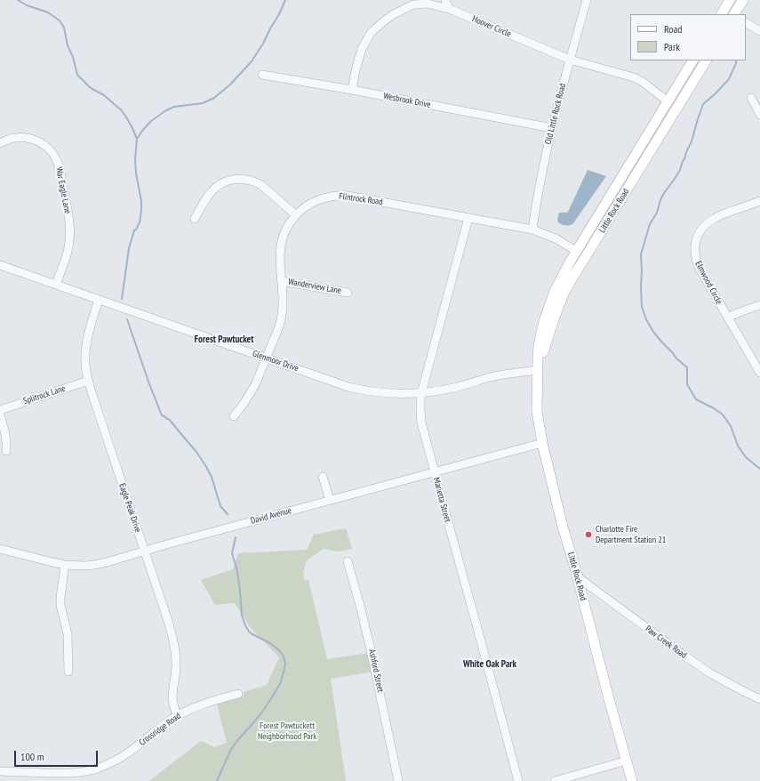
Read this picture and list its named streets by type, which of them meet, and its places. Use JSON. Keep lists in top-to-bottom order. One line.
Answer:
{"streets":{"main road":["Little Rock Road"],"street":["Hoover Circle","Wesbrook Drive","Old Little Rock Road","War Eagle Lane","Flintrock Road","Elmwood Circle","Wanderview Lane","Glenmoor Drive","Splitrock Lane","Marietta Street","Eagle Peak Drive","David Avenue","Paw Creek Road","Ashford Street","Crossridge Road"]},"crossings":[["Hoover Circle","Wesbrook Drive"],["Hoover Circle","Old Little Rock Road"],["Hoover Circle","Little Rock Road"],["Wesbrook Drive","Old Little Rock Road"],["Old Little Rock Road","Flintrock Road"],["War Eagle Lane","Glenmoor Drive"],["Flintrock Road","Little Rock Road"],["Flintrock Road","Wanderview Lane"],["Flintrock Road","Glenmoor Drive"],["Flintrock Road","Marietta Street"],["Little Rock Road","Glenmoor Drive"],["Little Rock Road","David Avenue"],["Little Rock Road","Paw Creek Road"],["Glenmoor Drive","Marietta Street"],["Glenmoor Drive","Eagle Peak Drive"],["Splitrock Lane","Eagle Peak Drive"],["Marietta Street","David Avenue"],["Eagle Peak Drive","David Avenue"],["Eagle Peak Drive","Crossridge Road"]],"districts":["Forest Pawtucket","White Oak Park"],"parks":["Forest Pawtuckett Neighborhood Park"],"places":["Charlotte Fire Department Station 21"],"legend":["Road","Park"],"scale_bar":"100 m"}
